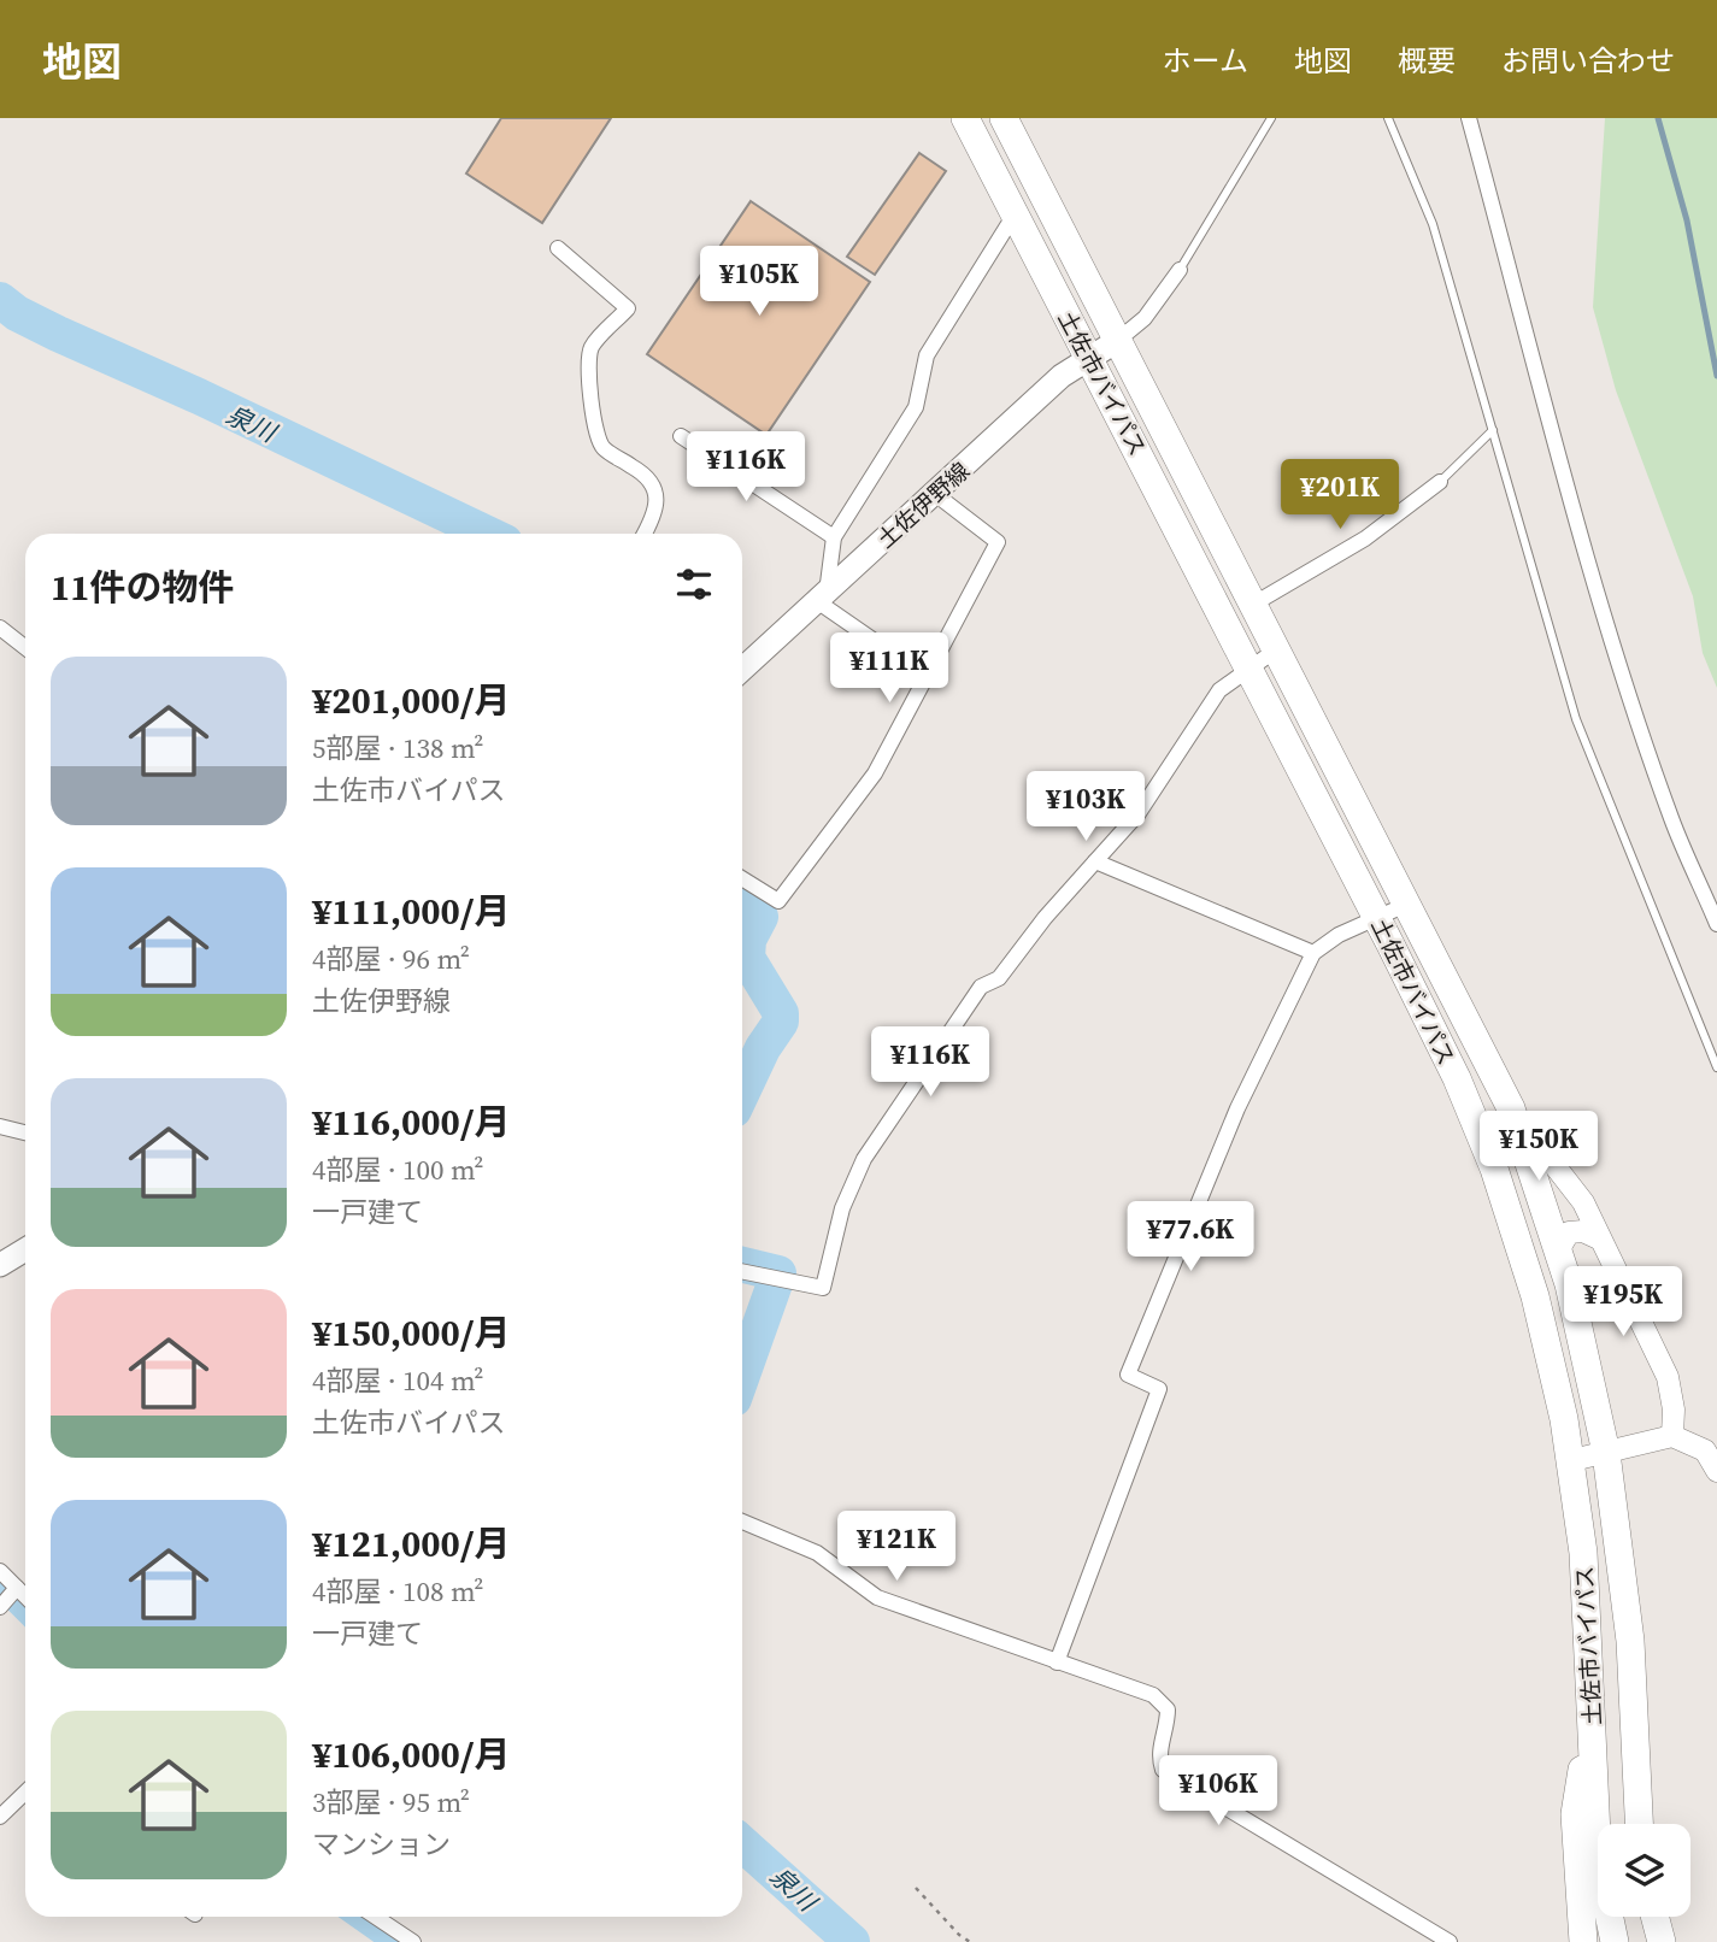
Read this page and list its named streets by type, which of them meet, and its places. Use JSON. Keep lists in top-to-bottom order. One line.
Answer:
{"streets":{"highway":["土佐市バイパス"],"main road":["土佐伊野線"]},"crossings":[["土佐市バイパス","土佐伊野線"]],"water":["泉川"],"page":{"header":"地図","nav":["ホーム","地図","概要","お問い合わせ"],"price":["¥105K","¥116K","¥201K","¥111K","¥103K","¥116K","¥150K","¥77.6K","¥195K","¥121K","¥106K"],"heading":"11件の物件","list":[{"name":"¥201,000/月","note":"5部屋 · 138 m² · 土佐市バイパス"},{"name":"¥111,000/月","note":"4部屋 · 96 m² · 土佐伊野線"},{"name":"¥116,000/月","note":"4部屋 · 100 m² · 一戸建て"},{"name":"¥150,000/月","note":"4部屋 · 104 m² · 土佐市バイパス"},{"name":"¥121,000/月","note":"4部屋 · 108 m² · 一戸建て"},{"name":"¥106,000/月","note":"3部屋 · 95 m² · マンション"}]}}
